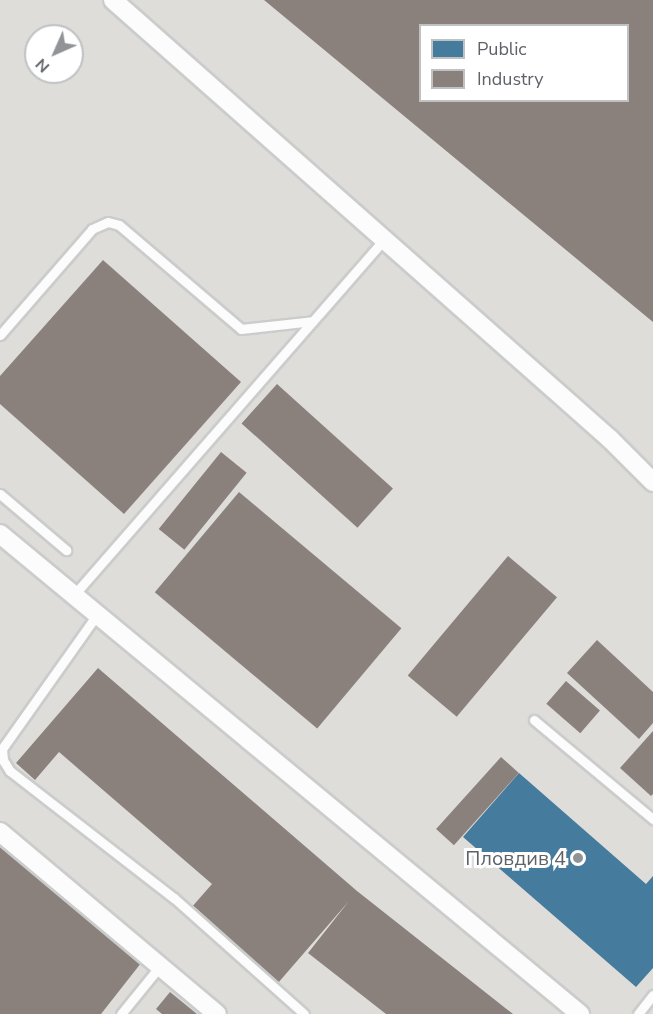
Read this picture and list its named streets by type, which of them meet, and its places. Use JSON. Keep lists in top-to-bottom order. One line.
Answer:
{"places":["Пловдив 4"],"legend":["Public","Industry"],"north":"bottom left"}
